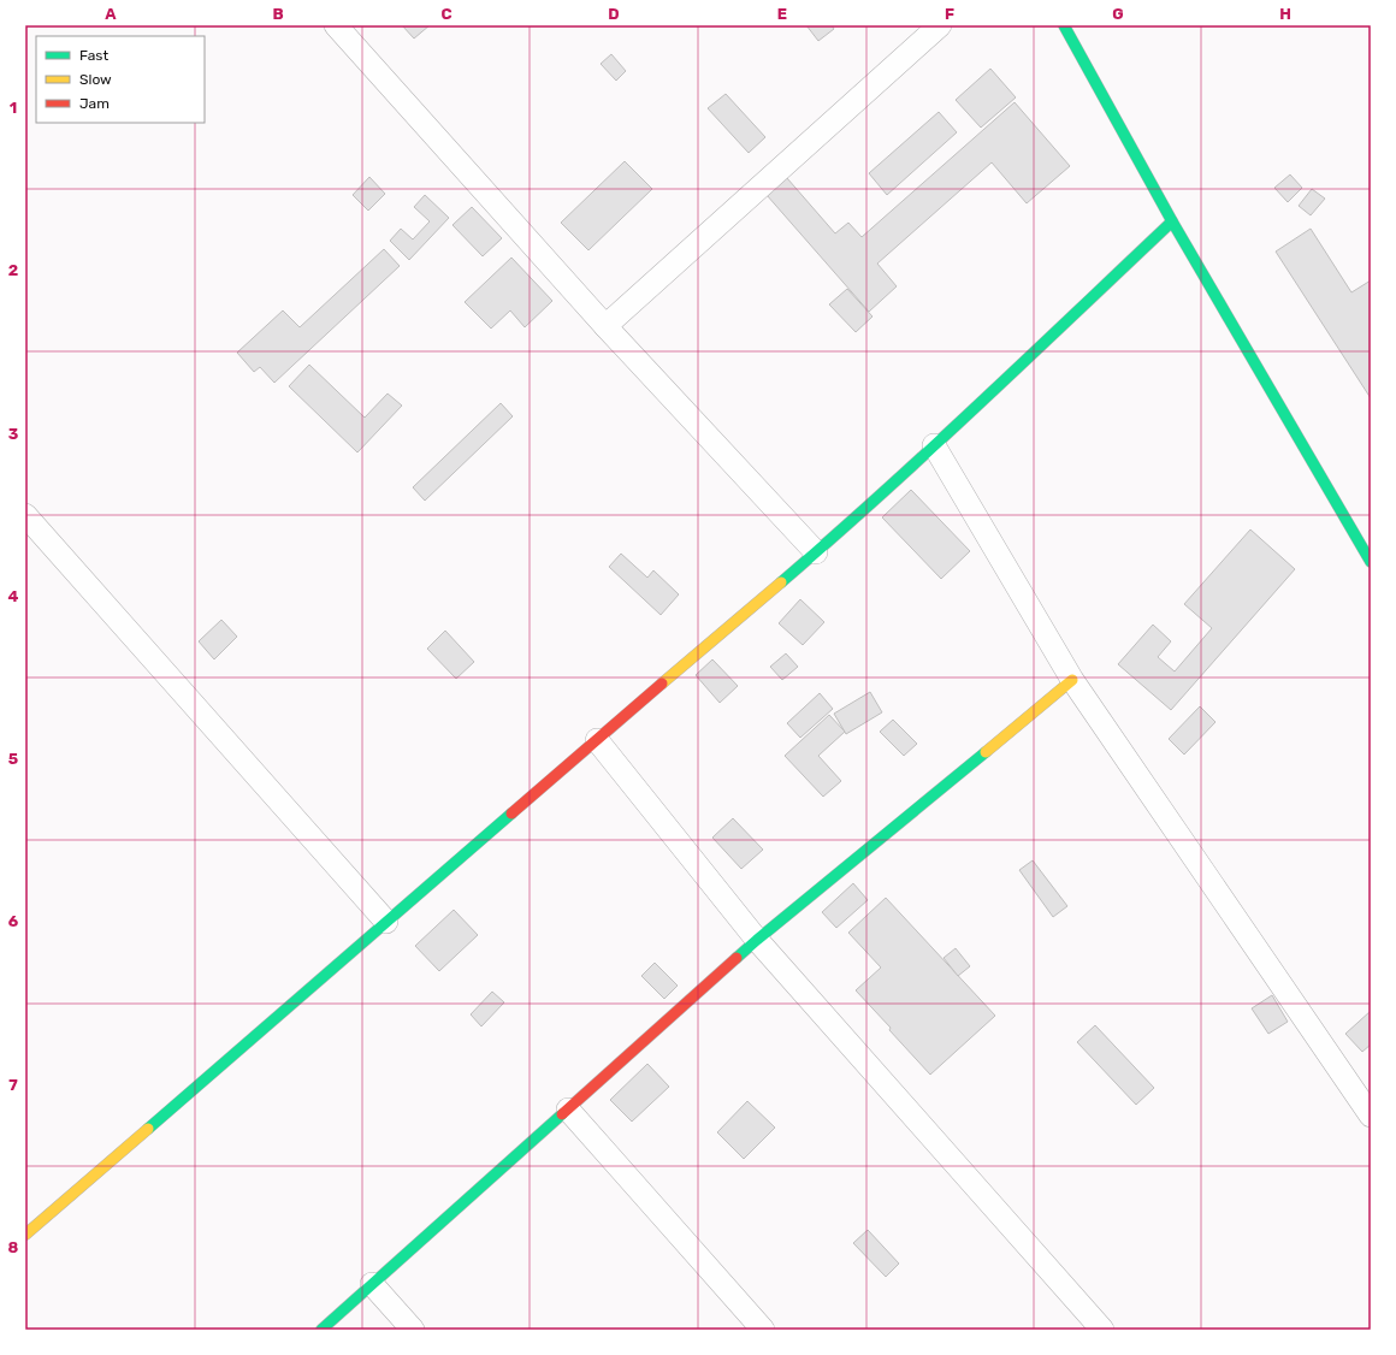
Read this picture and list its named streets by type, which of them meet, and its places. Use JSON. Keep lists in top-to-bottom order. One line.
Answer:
{"legend":["Fast","Slow","Jam"],"grid":{"columns":["A","B","C","D","E","F","G","H"],"rows":["1","2","3","4","5","6","7","8"]}}
